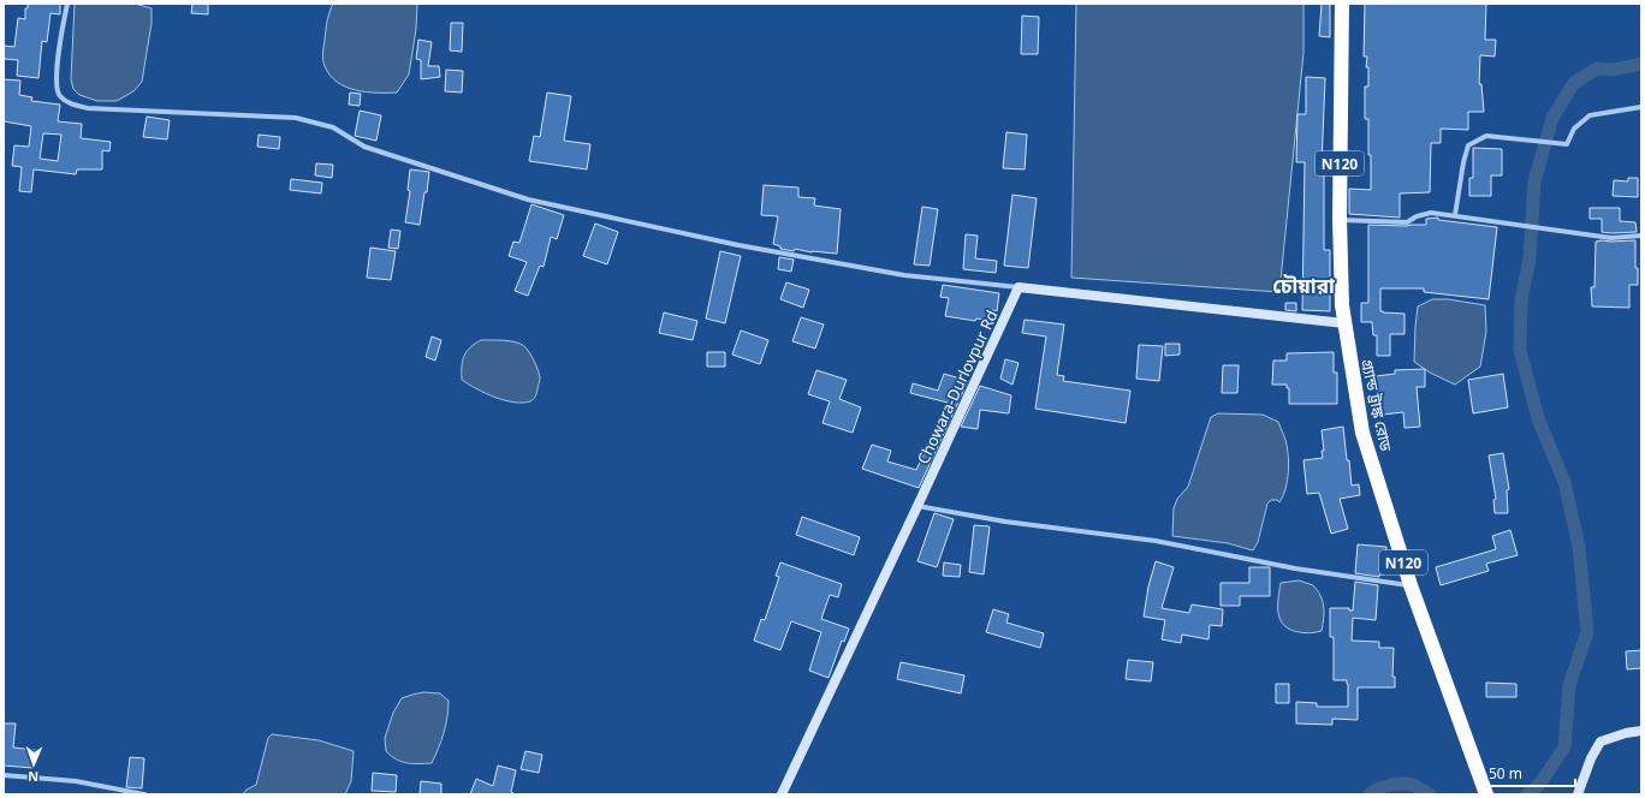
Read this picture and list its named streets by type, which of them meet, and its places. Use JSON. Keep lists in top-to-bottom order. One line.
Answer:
{"streets":{"highway":["N120","গ্র্যান্ড ট্রাঙ্ক রোড"],"street":["Chowara-Durlovpur Rd"]},"districts":["চৌয়ারা"],"scale_bar":"50 m","north":"bottom"}
